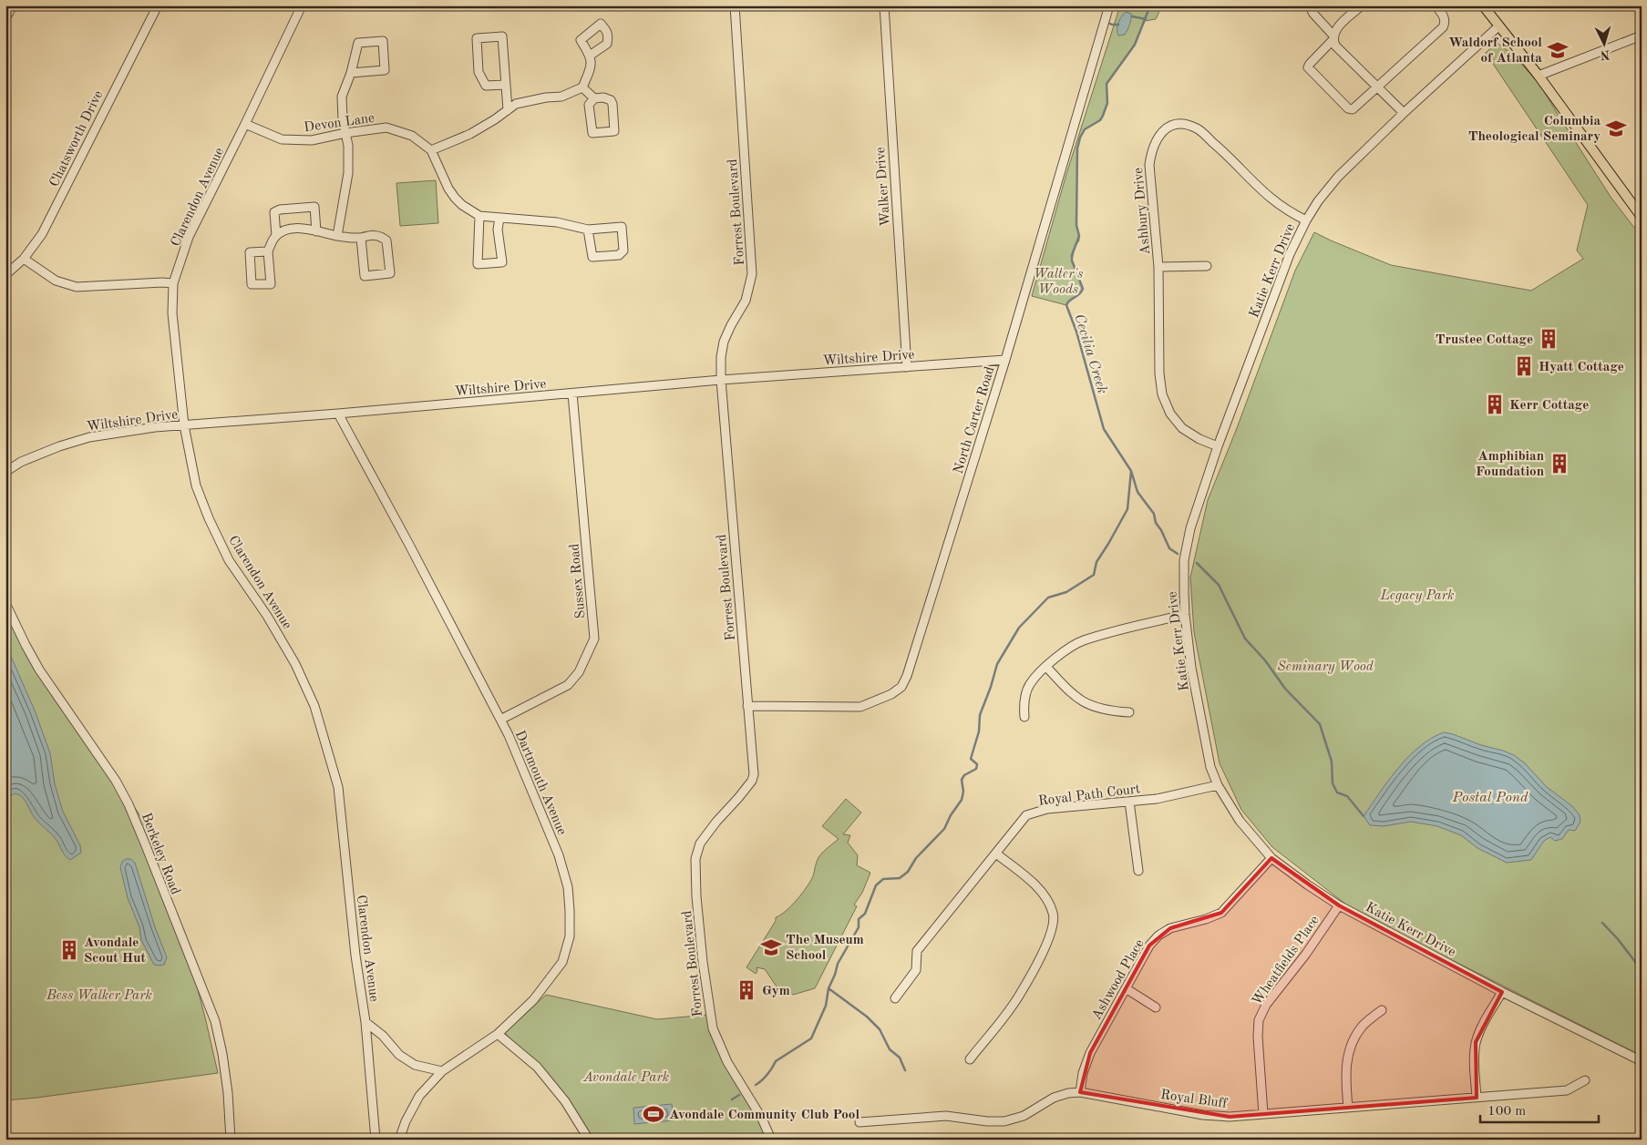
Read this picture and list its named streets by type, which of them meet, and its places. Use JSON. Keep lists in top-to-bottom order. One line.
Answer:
{"streets":{"street":["Devon Lane","Chatsworth Drive","Walker Drive","Clarendon Avenue","Ashbury Drive","Forrest Boulevard","Katie Kerr Drive","Wiltshire Drive","North Carter Road","Sussex Road","Dartmouth Avenue","Royal Path Court","Berkeley Road","Wheatfields Place","Ashwood Place","Royal Bluff"]},"crossings":[["Devon Lane","Clarendon Avenue"],["Walker Drive","Wiltshire Drive"],["Clarendon Avenue","Wiltshire Drive"],["Ashbury Drive","Katie Kerr Drive"],["Forrest Boulevard","Wiltshire Drive"],["Forrest Boulevard","North Carter Road"],["Katie Kerr Drive","Royal Path Court"],["Katie Kerr Drive","Wheatfields Place"],["Katie Kerr Drive","Ashwood Place"],["Wiltshire Drive","North Carter Road"],["Wiltshire Drive","Sussex Road"],["Wiltshire Drive","Dartmouth Avenue"],["Sussex Road","Dartmouth Avenue"],["Wheatfields Place","Royal Bluff"],["Ashwood Place","Royal Bluff"]],"water":["Cecilia Creek","Postal Pond"],"parks":["Walter's Woods","Legacy Park","Seminary Wood","Bess Walker Park","Avondale Park"],"places":{"school or university":["Waldorf School of Atlanta","Columbia Theological Seminary","The Museum School"],"building":["Trustee Cottage","Hyatt Cottage","Kerr Cottage","Amphibian Foundation","Avondale Scout Hut","Gym"],"sports":["Avondale Community Club Pool"]},"scale_bar":"100 m","north":"bottom"}
